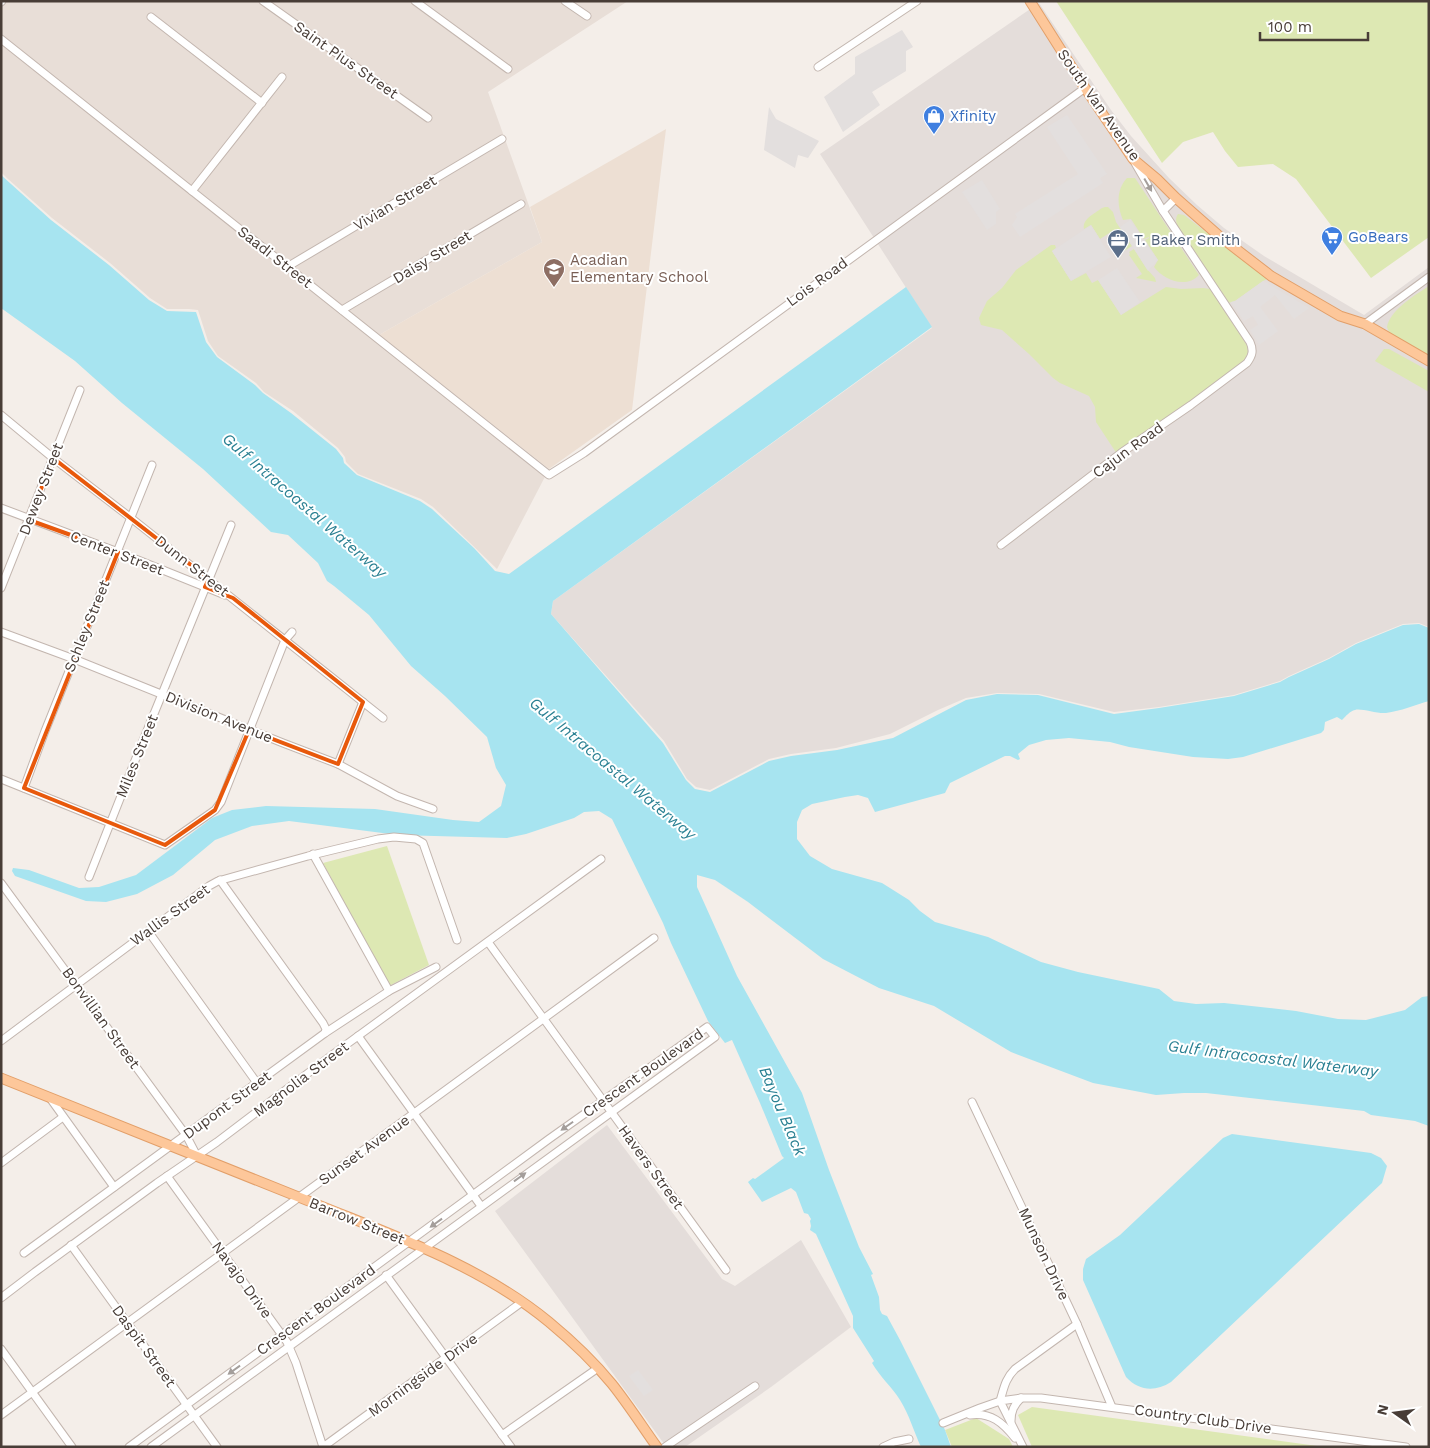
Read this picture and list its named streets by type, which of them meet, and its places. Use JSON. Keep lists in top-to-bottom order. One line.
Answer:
{"streets":{"main road":["South Van Avenue","Barrow Street"],"street":["Saint Pius Street","Vivian Street","Saadi Street","Daisy Street","Lois Road","Cajun Road","Dewey Street","Center Street","Dunn Street","Schley Street","Division Avenue","Miles Street","Wallis Street","Bonvillian Street","Crescent Boulevard","Magnolia Street","Dupont Street","Sunset Avenue","Havers Street","Munson Drive","Navajo Drive","Daspit Street","Morningside Drive","Country Club Drive"]},"crossings":[["South Van Avenue","Lois Road"],["Vivian Street","Saadi Street"],["Saadi Street","Daisy Street"],["Saadi Street","Lois Road"],["Dewey Street","Center Street"],["Dewey Street","Dunn Street"],["Center Street","Dunn Street"],["Center Street","Schley Street"],["Center Street","Miles Street"],["Dunn Street","Schley Street"],["Dunn Street","Miles Street"],["Schley Street","Division Avenue"],["Division Avenue","Miles Street"],["Wallis Street","Bonvillian Street"],["Bonvillian Street","Magnolia Street"],["Bonvillian Street","Dupont Street"],["Bonvillian Street","Barrow Street"],["Crescent Boulevard","Havers Street"],["Crescent Boulevard","Barrow Street"],["Crescent Boulevard","Navajo Drive"],["Crescent Boulevard","Daspit Street"],["Magnolia Street","Havers Street"],["Magnolia Street","Barrow Street"],["Magnolia Street","Navajo Drive"],["Magnolia Street","Daspit Street"],["Dupont Street","Barrow Street"],["Sunset Avenue","Havers Street"],["Sunset Avenue","Barrow Street"],["Sunset Avenue","Navajo Drive"],["Sunset Avenue","Daspit Street"],["Barrow Street","Morningside Drive"],["Munson Drive","Country Club Drive"],["Navajo Drive","Morningside Drive"]],"water":["Gulf Intracoastal Waterway","Bayou Black"],"places":{"shop":["Xfinity"],"supermarket":["GoBears"],"office":["T. Baker Smith"],"school or university":["Acadian Elementary School"]},"scale_bar":"100 m","north":"left"}
